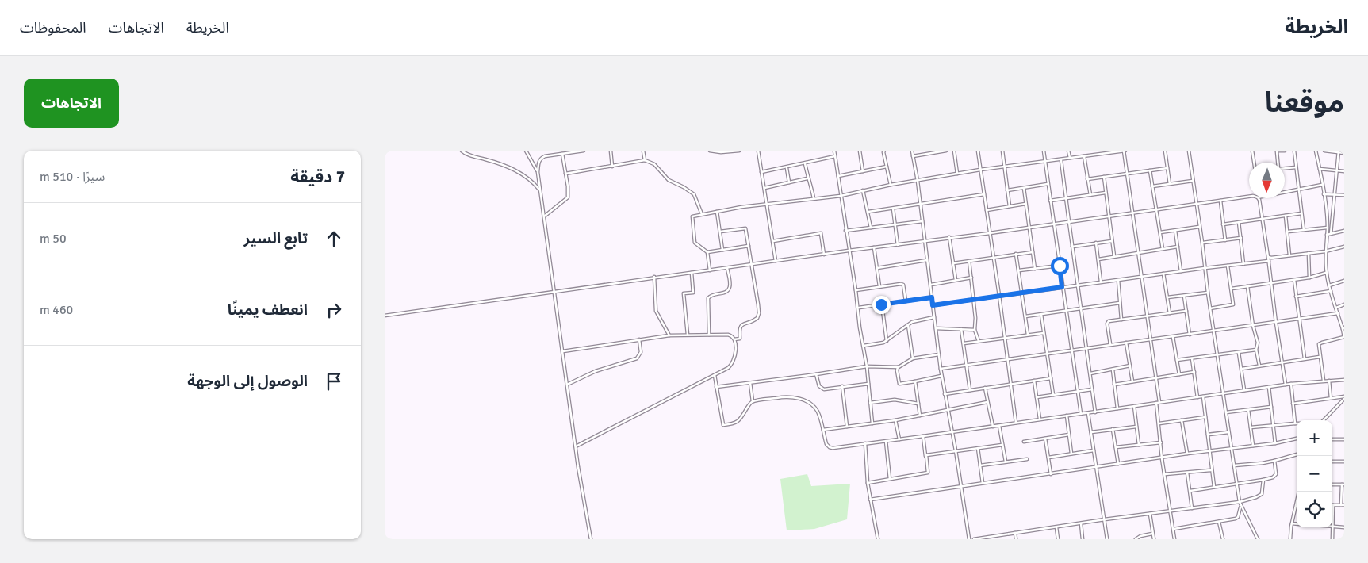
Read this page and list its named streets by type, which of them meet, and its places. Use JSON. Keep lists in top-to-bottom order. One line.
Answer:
{"north":"bottom","page":{"header":"الخريطة","nav":["الخريطة","الاتجاهات","المحفوظات"],"title":"موقعنا","buttons":"الاتجاهات","heading":["7 دقيقة","سيرًا · 510 m"],"list":[["تابع السير","50 m"],["انعطف يمينًا","460 m"],"الوصول إلى الوجهة"],"map_buttons":["+","−"]}}
